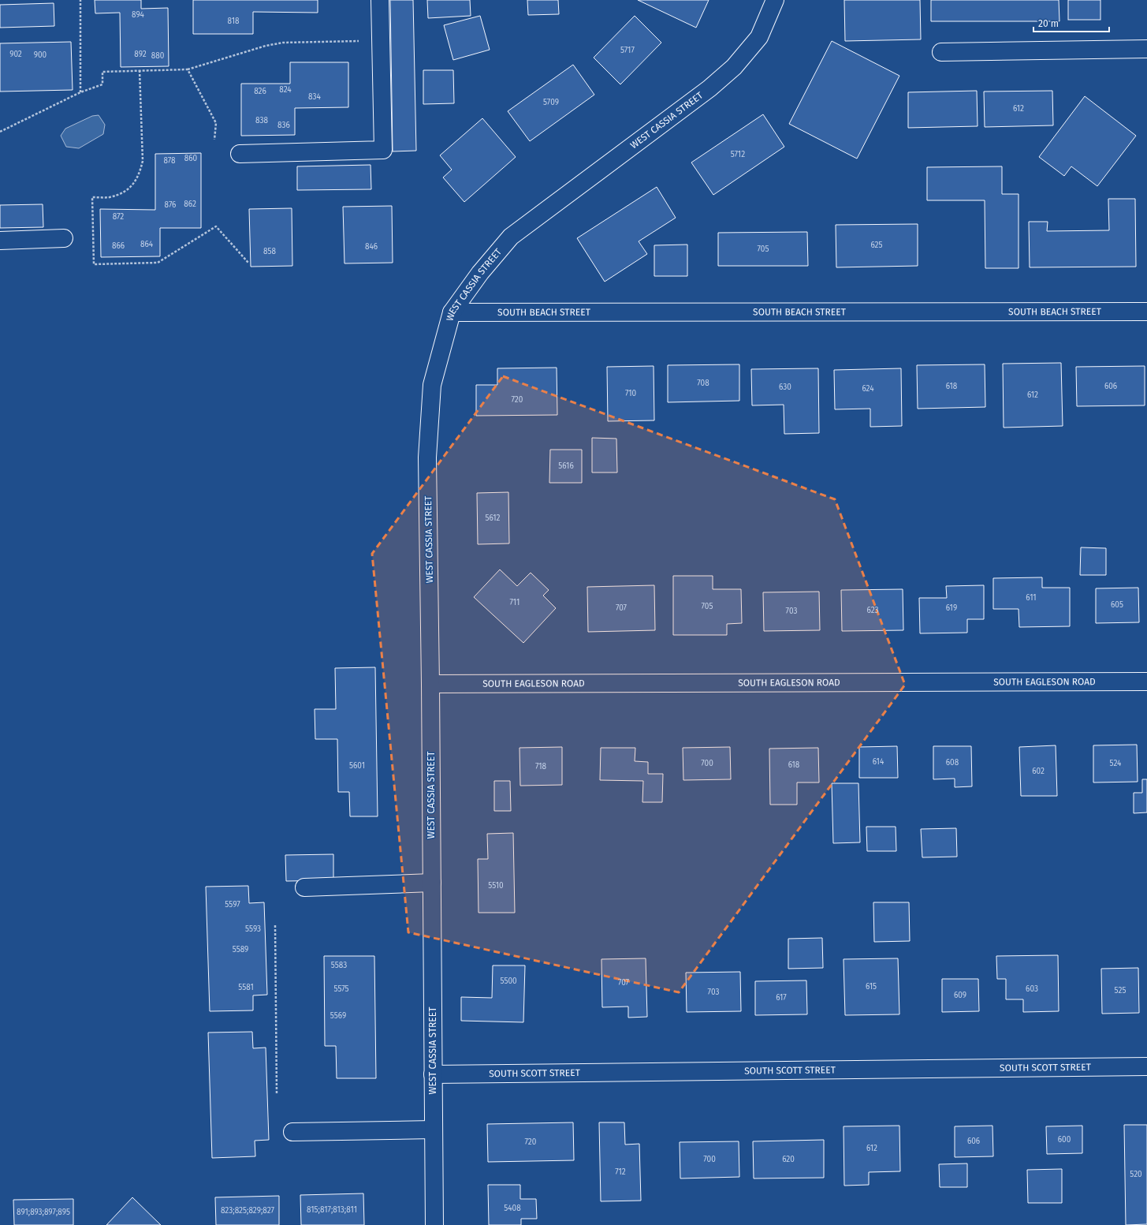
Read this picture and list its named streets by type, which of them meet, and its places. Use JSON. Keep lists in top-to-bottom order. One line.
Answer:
{"streets":{"street":["WEST CASSIA STREET","SOUTH BEACH STREET","SOUTH EAGLESON ROAD","SOUTH SCOTT STREET"]},"crossings":[["WEST CASSIA STREET","SOUTH BEACH STREET"],["WEST CASSIA STREET","SOUTH EAGLESON ROAD"],["WEST CASSIA STREET","SOUTH SCOTT STREET"]],"house_numbers":["894","818","5717","902","892","900","880","824","826","834","5709","612","838","836","5712","860","878","862","876","872","864","625","866","846","705","858","708","618","606","630","624","710","612","720","5616","5612","611","711","605","705","707","619","623","703","614","608","700","524","618","5601","718","602","5510","5597","5593","5589","5583","5500","707","615","5581","5575","603","525","703","609","617","5569","600","606","720","612","700","620","712","520","5408","815;817;813;811","823;825;829;827","891;893;897;895"],"scale_bar":"20 m"}
